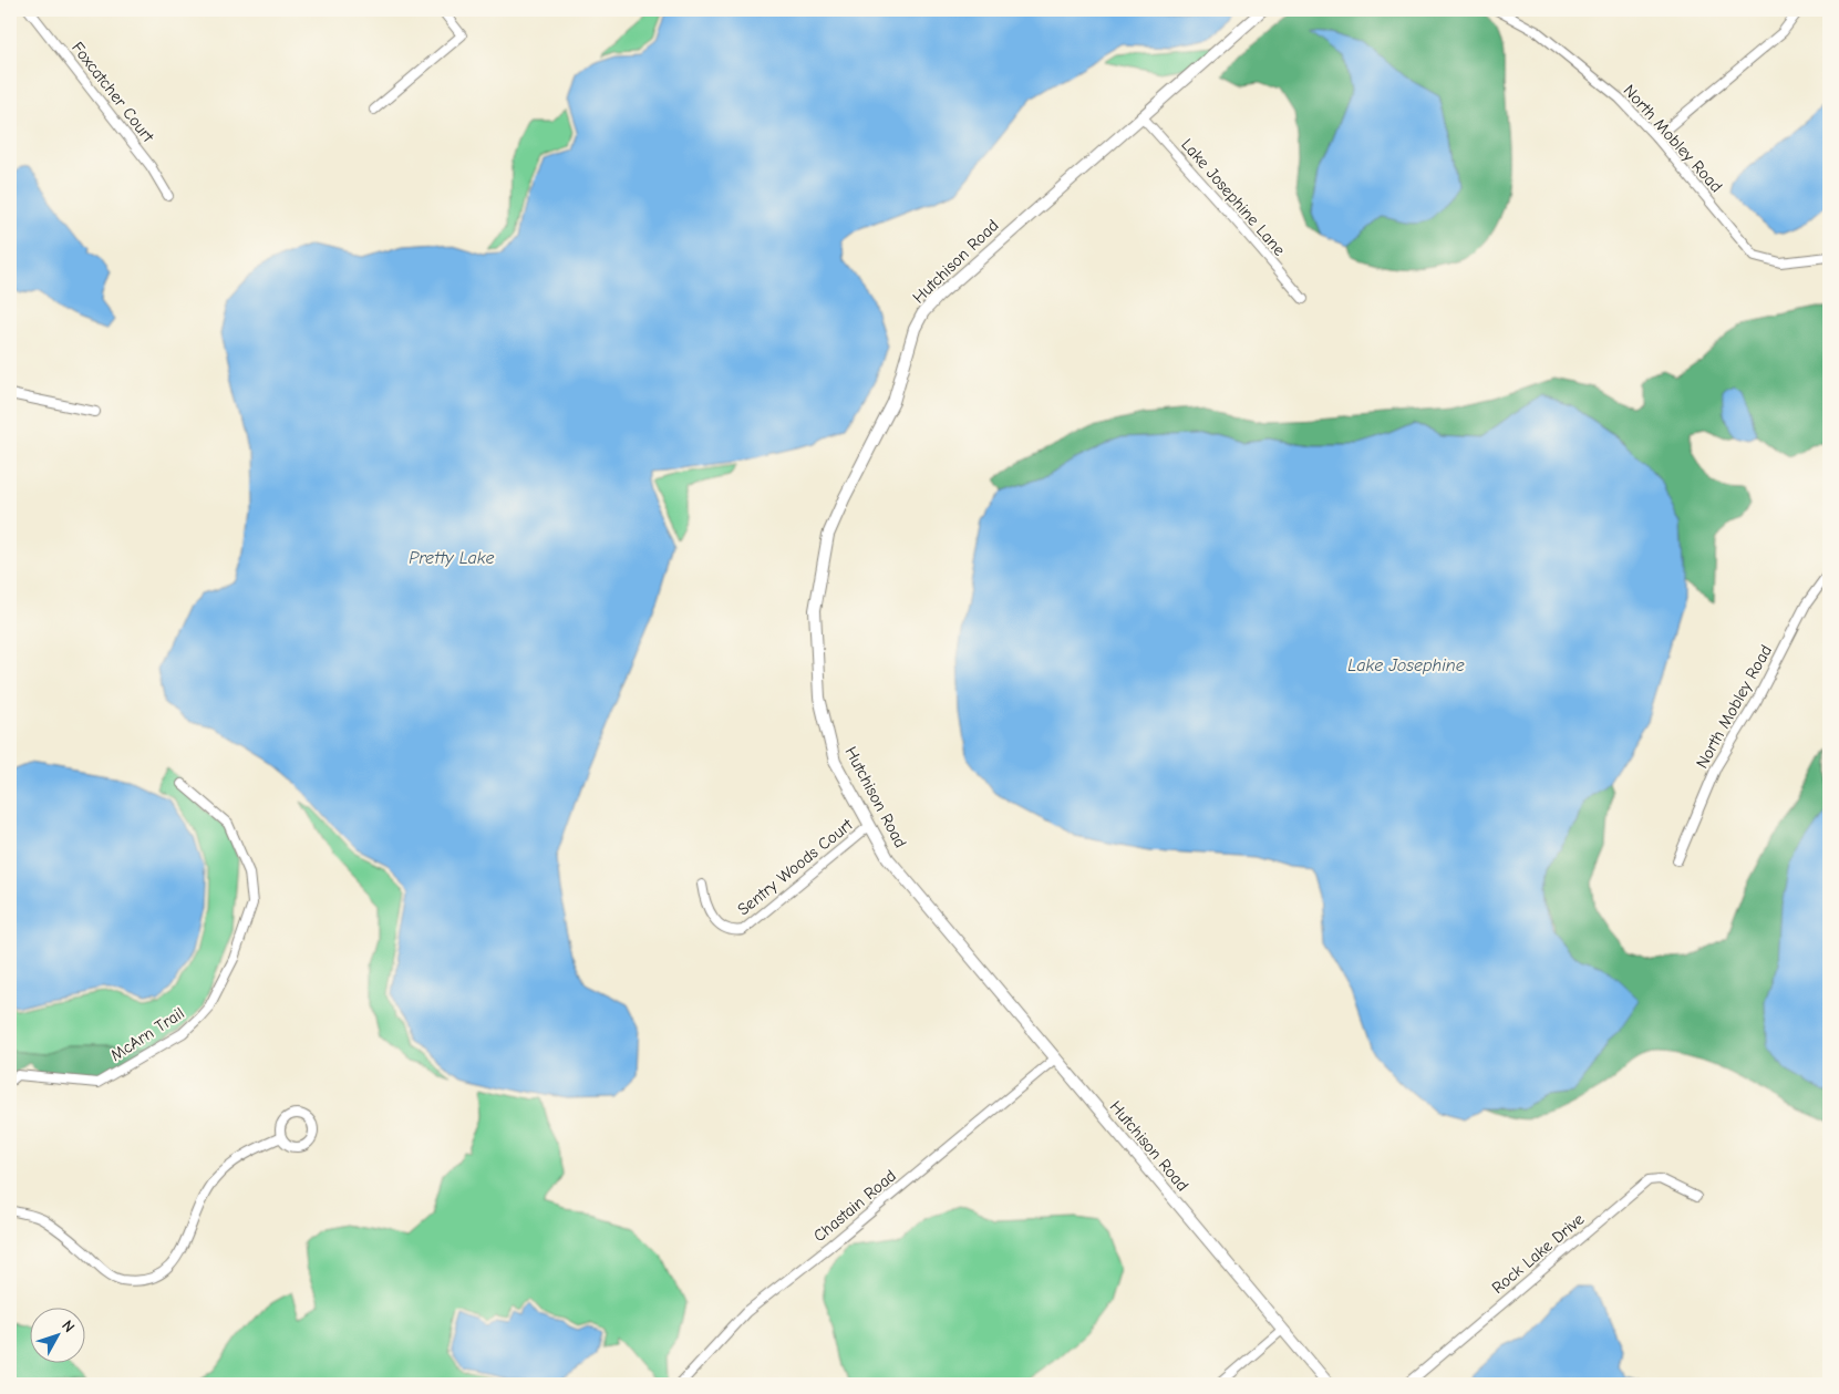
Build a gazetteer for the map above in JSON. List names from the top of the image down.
{
  "streets": {
    "street": [
      "Foxcatcher Court",
      "North Mobley Road",
      "Lake Josephine Lane",
      "Hutchison Road",
      "Sentry Woods Court",
      "McArn Trail",
      "Chastain Road",
      "Rock Lake Drive"
    ]
  },
  "crossings": [
    ["Lake Josephine Lane", "Hutchison Road"],
    ["Hutchison Road", "Sentry Woods Court"],
    ["Hutchison Road", "Chastain Road"]
  ],
  "water": ["Pretty Lake", "Lake Josephine"],
  "north": "top right"
}
